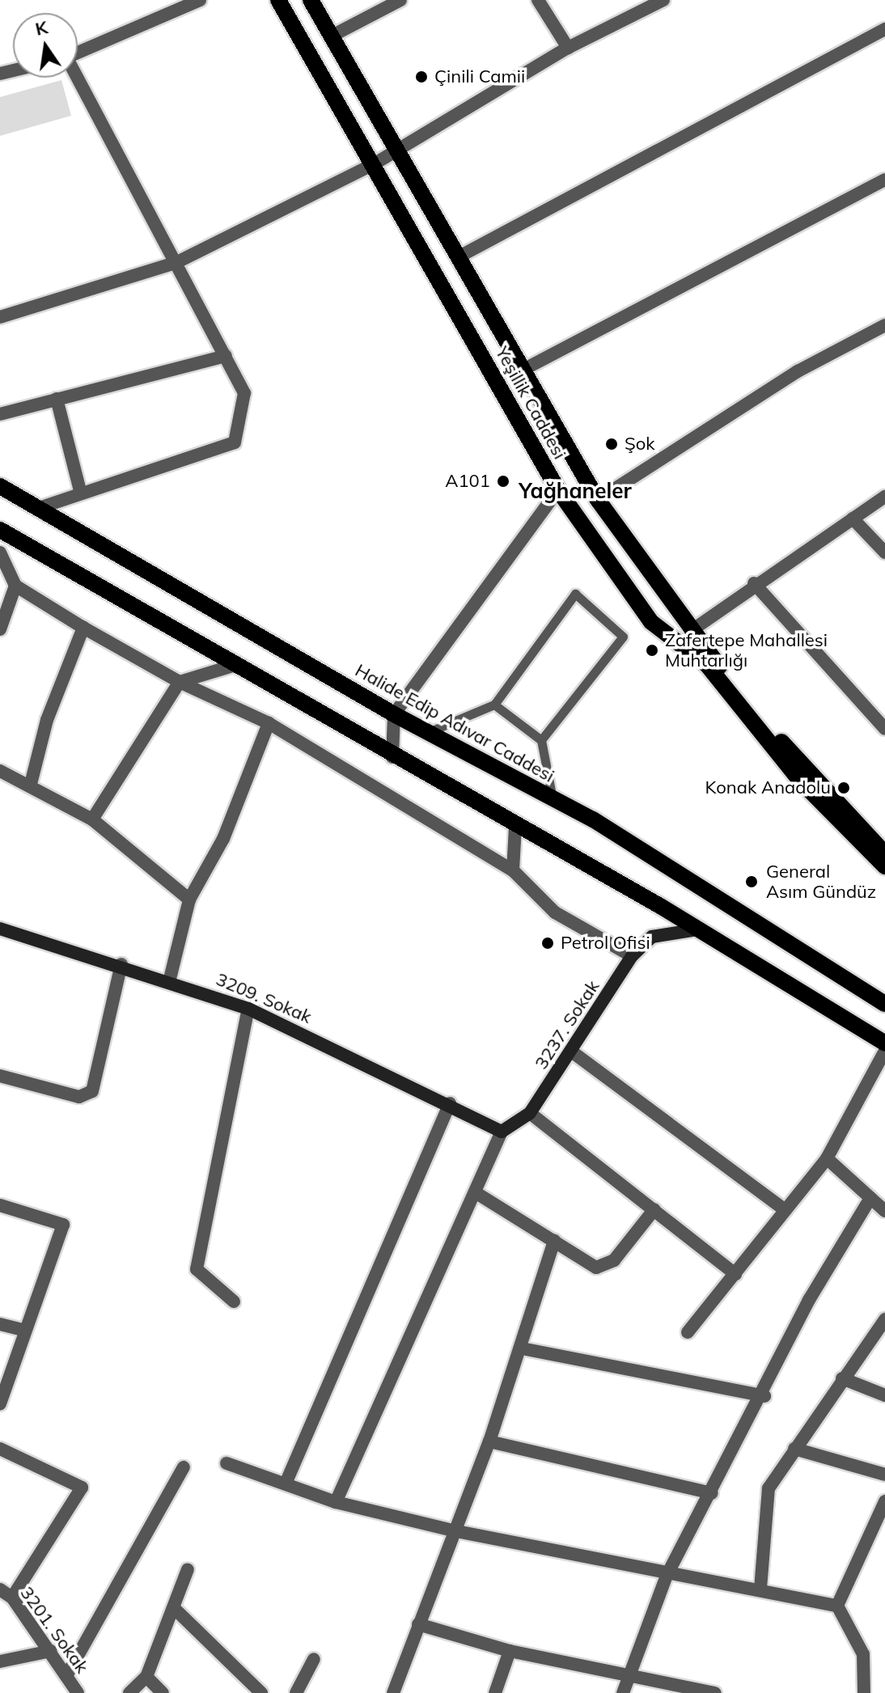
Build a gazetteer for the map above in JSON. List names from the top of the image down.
{
  "streets": {
    "main road": [
      "Yeşillik Caddesi",
      "Halide Edip Adıvar Caddesi",
      "3209. Sokak",
      "3237. Sokak"
    ],
    "street": ["3201. Sokak"]
  },
  "crossings": [
    ["3209. Sokak", "3237. Sokak"]
  ],
  "districts": ["Yağhaneler"],
  "places": [
    "Çinili Camii",
    "Şok",
    "A101",
    "Zafertepe Mahallesi Muhtarlığı",
    "Konak Anadolu",
    "General Asım Gündüz",
    "Petrol Ofisi"
  ],
  "north": "top"
}
